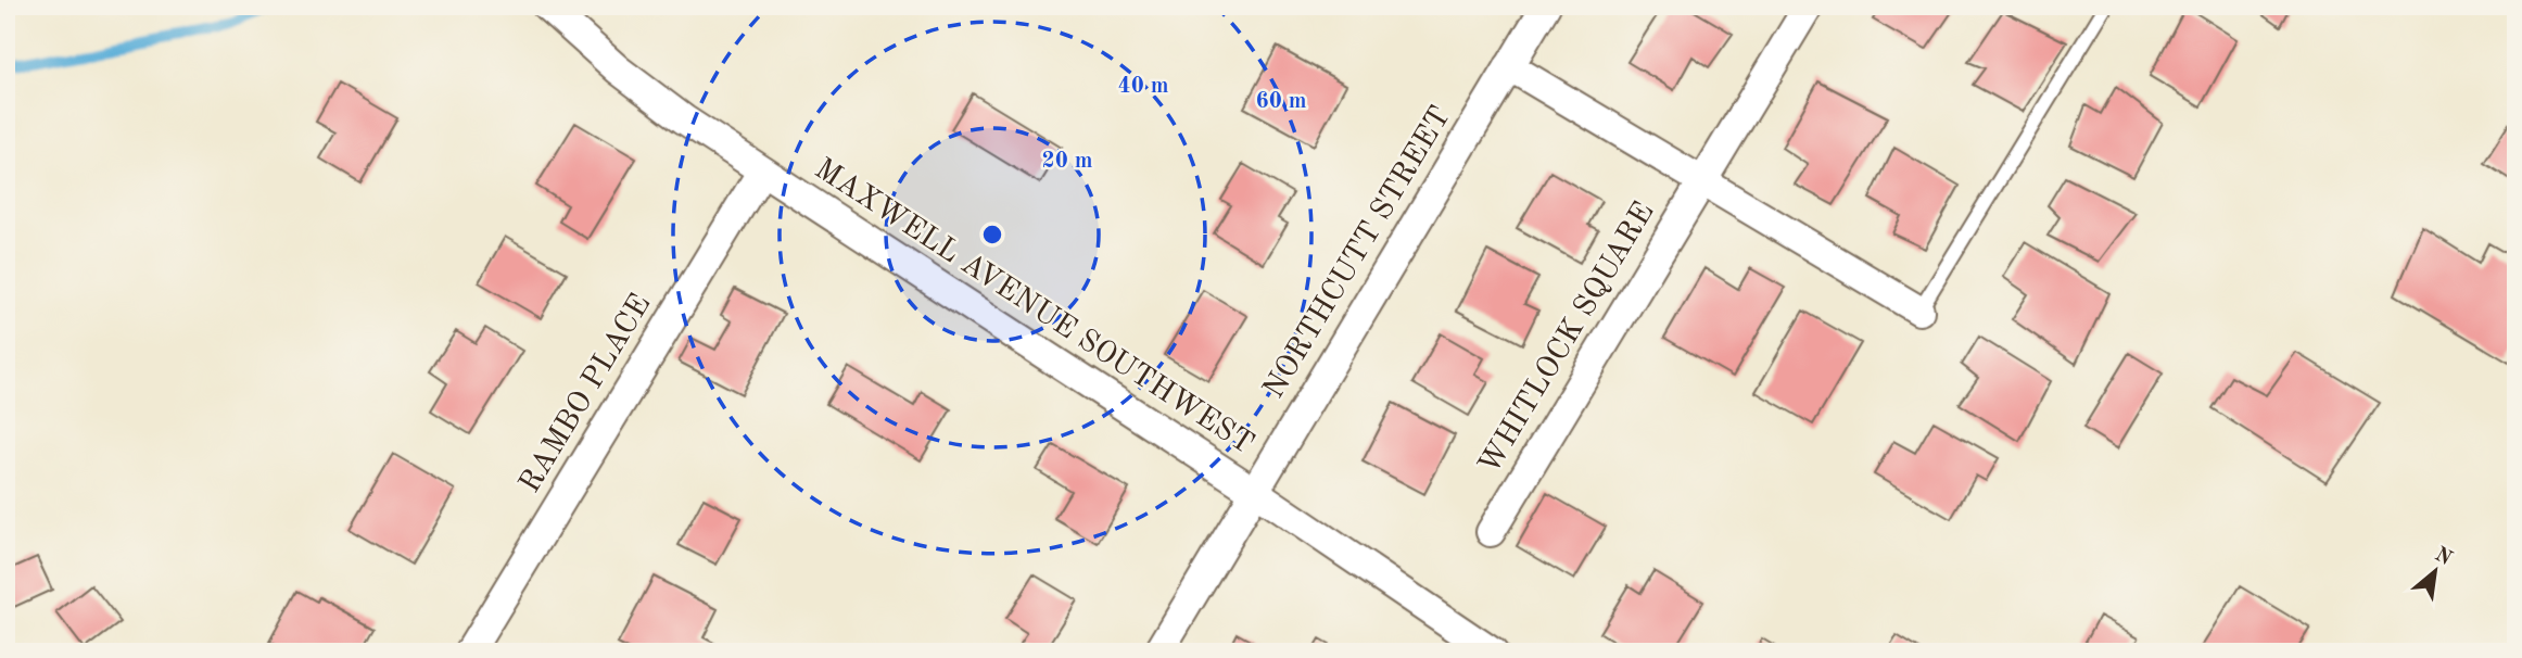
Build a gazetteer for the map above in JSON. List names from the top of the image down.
{
  "streets": {
    "street": [
      "NORTHCUTT STREET",
      "MAXWELL AVENUE SOUTHWEST",
      "WHITLOCK SQUARE",
      "RAMBO PLACE"
    ]
  },
  "crossings": [
    ["NORTHCUTT STREET", "MAXWELL AVENUE SOUTHWEST"],
    ["MAXWELL AVENUE SOUTHWEST", "RAMBO PLACE"]
  ],
  "north": "top right",
  "rings": ["40 m", "60 m", "20 m"]
}
